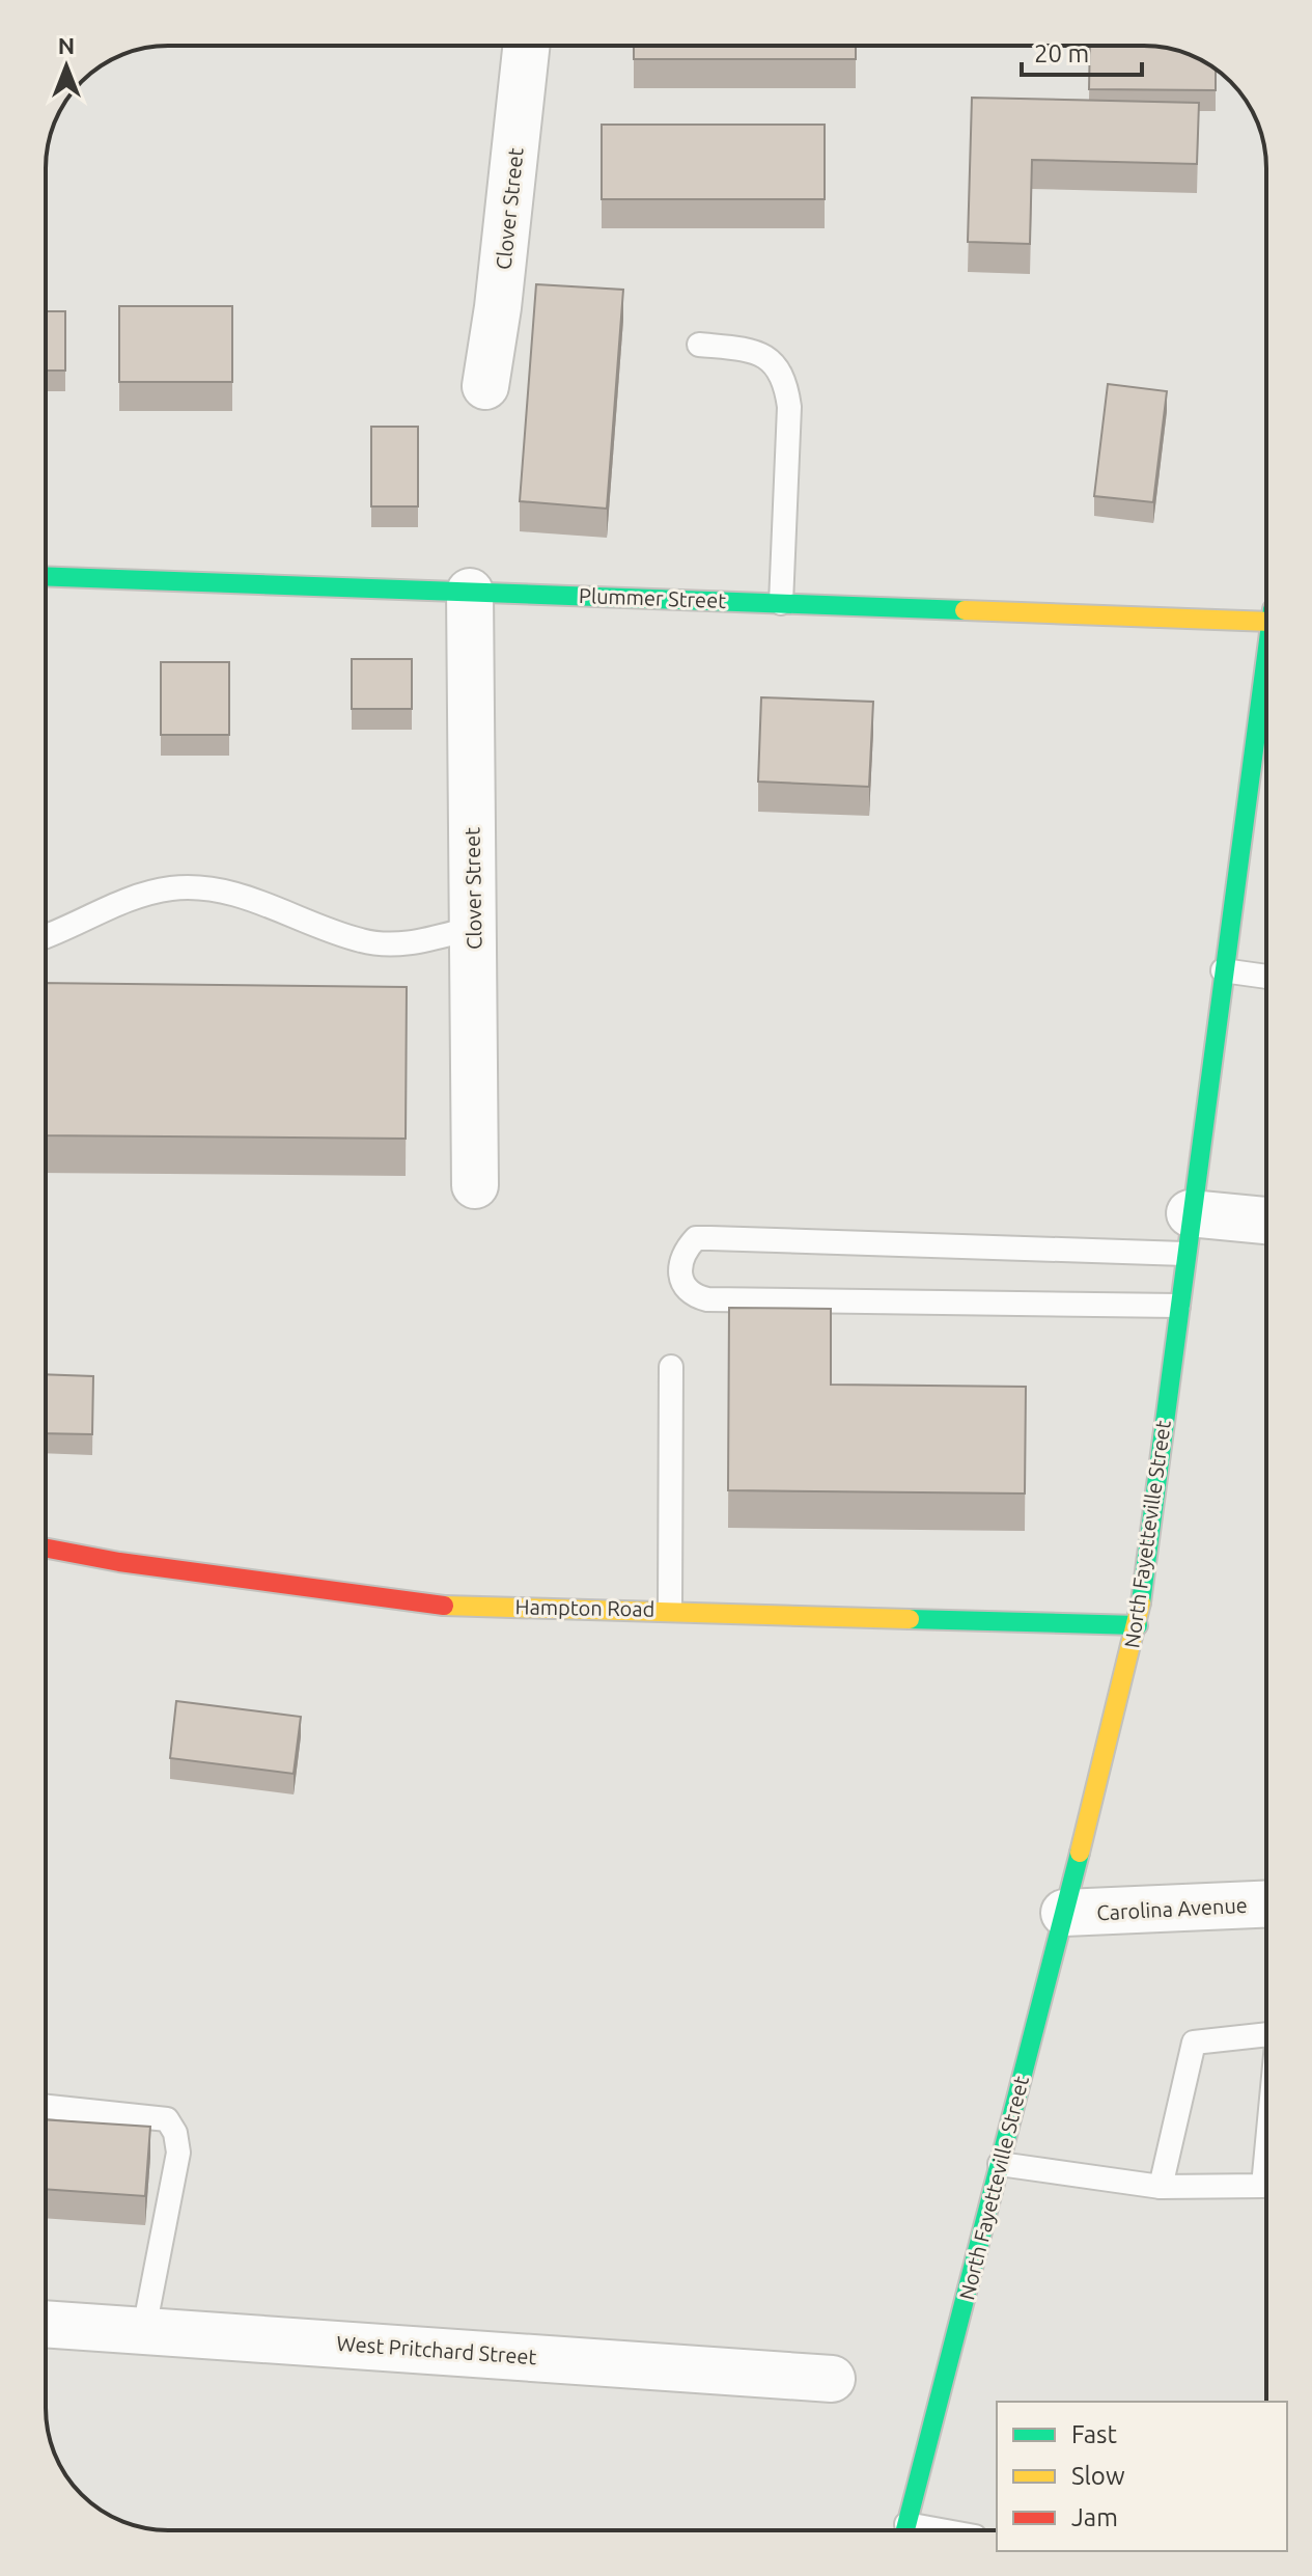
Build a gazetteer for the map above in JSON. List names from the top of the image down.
{
  "streets": {
    "street": [
      "Clover Street",
      "Plummer Street",
      "North Fayetteville Street",
      "Hampton Road",
      "Carolina Avenue",
      "West Pritchard Street"
    ]
  },
  "crossings": [
    ["Clover Street", "Plummer Street"],
    ["North Fayetteville Street", "Hampton Road"],
    ["North Fayetteville Street", "Carolina Avenue"]
  ],
  "legend": ["Fast", "Slow", "Jam"],
  "scale_bar": "20 m",
  "north": "top"
}
